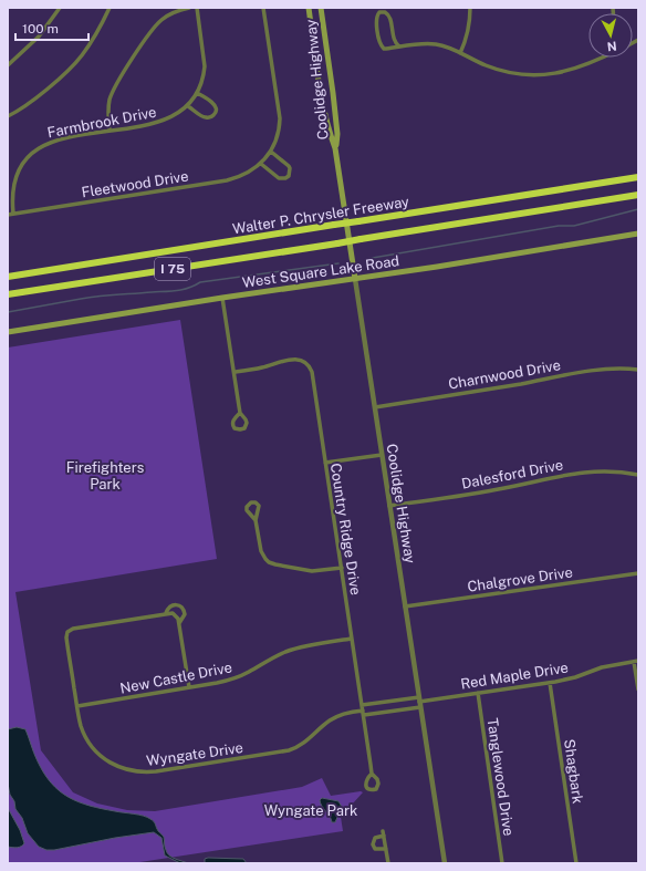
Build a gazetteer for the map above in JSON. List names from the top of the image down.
{
  "streets": {
    "highway": ["Walter P. Chrysler Freeway", "I 75"],
    "main road": ["Coolidge Highway", "West Square Lake Road"],
    "street": [
      "Farmbrook Drive",
      "Fleetwood Drive",
      "Charnwood Drive",
      "Dalesford Drive",
      "Country Ridge Drive",
      "Chalgrove Drive",
      "Red Maple Drive",
      "New Castle Drive",
      "Wyngate Drive",
      "Shagbark",
      "Tanglewood Drive"
    ]
  },
  "crossings": [
    ["Coolidge Highway", "West Square Lake Road"],
    ["Coolidge Highway", "Charnwood Drive"],
    ["Coolidge Highway", "Dalesford Drive"],
    ["Coolidge Highway", "Chalgrove Drive"],
    ["Coolidge Highway", "Red Maple Drive"],
    ["Coolidge Highway", "Wyngate Drive"],
    ["Farmbrook Drive", "Fleetwood Drive"],
    ["Country Ridge Drive", "New Castle Drive"],
    ["Country Ridge Drive", "Wyngate Drive"],
    ["Red Maple Drive", "Wyngate Drive"],
    ["Red Maple Drive", "Shagbark"],
    ["Red Maple Drive", "Tanglewood Drive"],
    ["New Castle Drive", "Wyngate Drive"]
  ],
  "parks": ["Firefighters Park", "Wyngate Park"],
  "scale_bar": "100 m",
  "north": "bottom"
}
